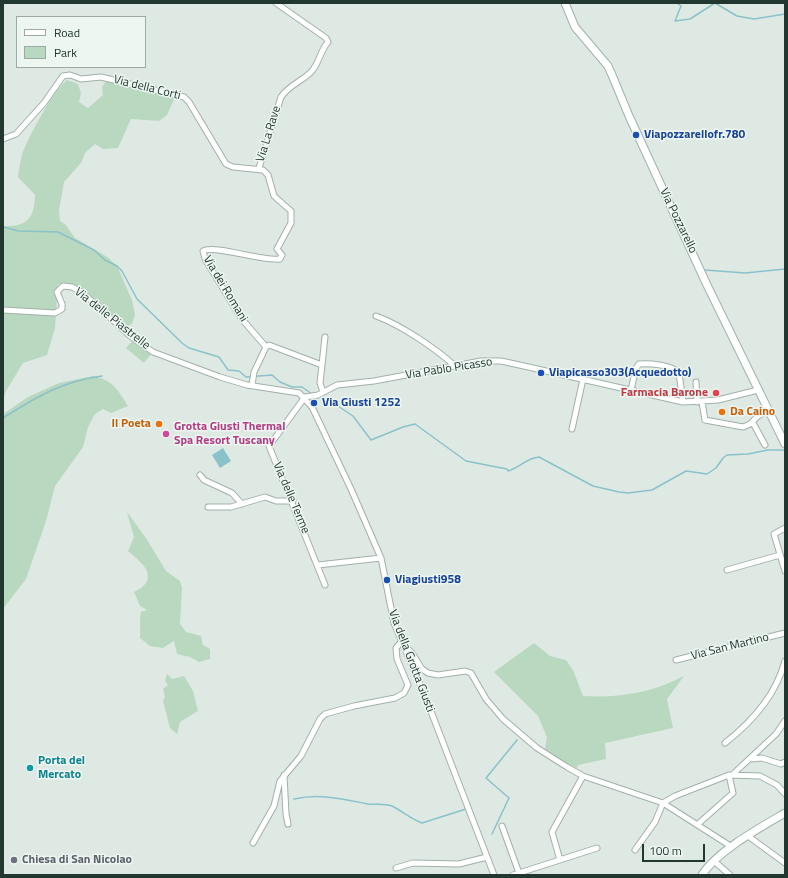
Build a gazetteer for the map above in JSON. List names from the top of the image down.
{
  "streets": {
    "street": [
      "Via della Corti",
      "Via La Rave",
      "Via Pozzarello",
      "Via dei Romani",
      "Via delle Piastrelle",
      "Via Pablo Picasso",
      "Via delle Terme",
      "Via San Martino",
      "Via della Grotta Giusti"
    ]
  },
  "crossings": [
    ["Via della Corti", "Via La Rave"],
    ["Via della Corti", "Via dei Romani"],
    ["Via La Rave", "Via dei Romani"],
    ["Via Pozzarello", "Via Pablo Picasso"],
    ["Via Pablo Picasso", "Via delle Terme"],
    ["Via Pablo Picasso", "Via della Grotta Giusti"],
    ["Via delle Terme", "Via della Grotta Giusti"]
  ],
  "places": [
    "Viapozzarellofr.780",
    "Viapicasso303(Acquedotto)",
    "Farmacia Barone",
    "Via Giusti 1252",
    "Da Caino",
    "Il Poeta",
    "Grotta Giusti Thermal Spa Resort Tuscany",
    "Viagiusti958",
    "Porta del Mercato",
    "Chiesa di San Nicolao"
  ],
  "legend": ["Road", "Park"],
  "scale_bar": "100 m"
}
